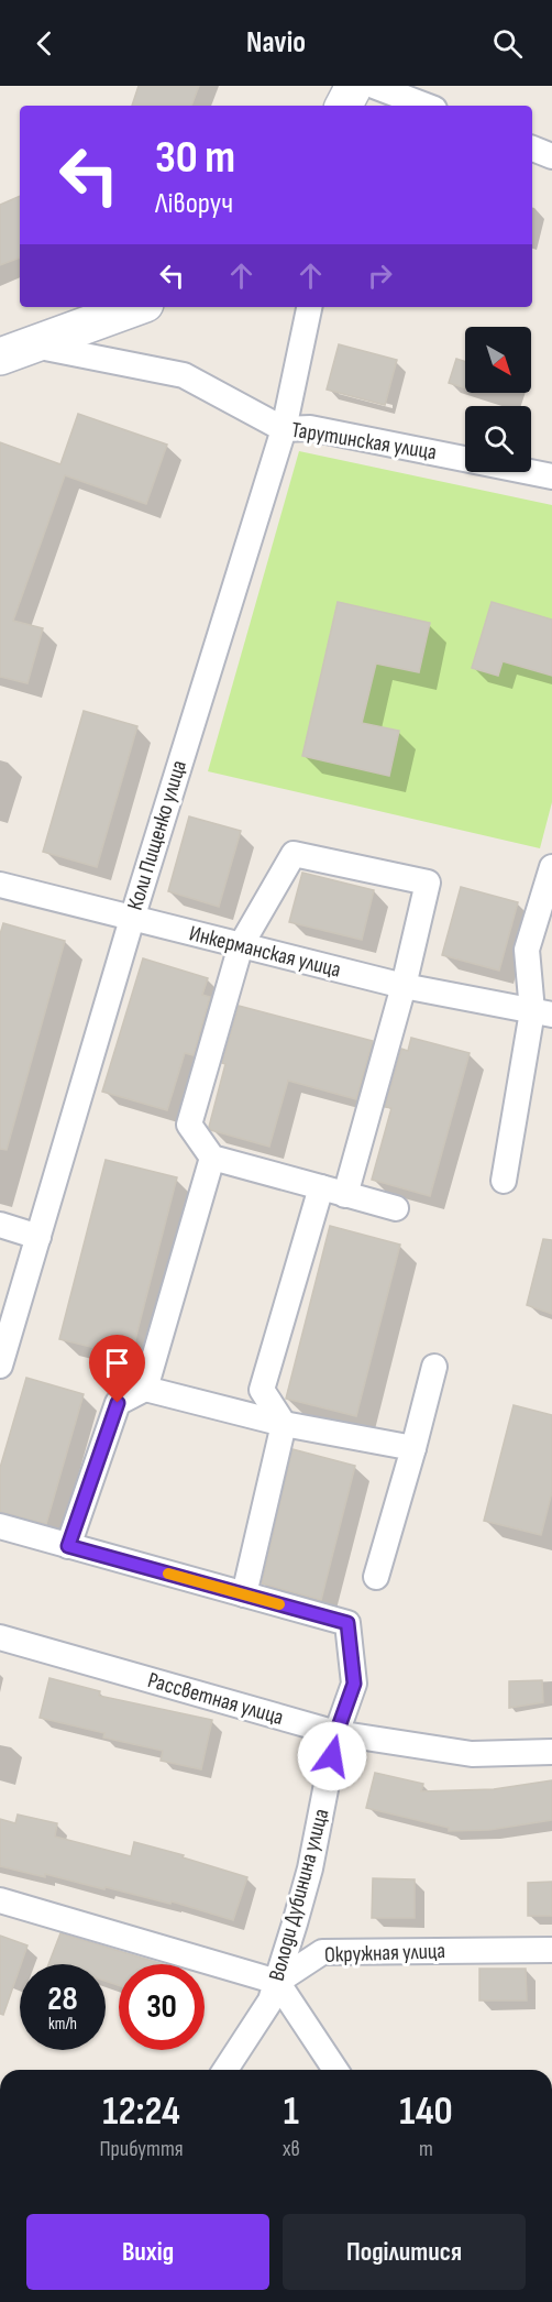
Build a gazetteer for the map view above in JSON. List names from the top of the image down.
{
  "streets": {
    "street": [
      "Тарутинская улица",
      "Коли Пищенко улица",
      "Инкерманская улица",
      "Рассветная улица",
      "Володи Дубинина улица",
      "Окружная улица"
    ]
  },
  "crossings": [
    ["Тарутинская улица", "Коли Пищенко улица"],
    ["Коли Пищенко улица", "Инкерманская улица"],
    ["Рассветная улица", "Володи Дубинина улица"],
    ["Володи Дубинина улица", "Окружная улица"]
  ],
  "north": "bottom right",
  "page": {
    "header": "Navio",
    "turn": ["30 m", "Ліворуч"],
    "speed": "28 km/h",
    "limit": "30",
    "eta": [
      "12:24",
      "Прибуття",
      "1",
      "хв",
      "140",
      "m"
    ],
    "buttons": ["Вихід", "Поділитися"]
  }
}
